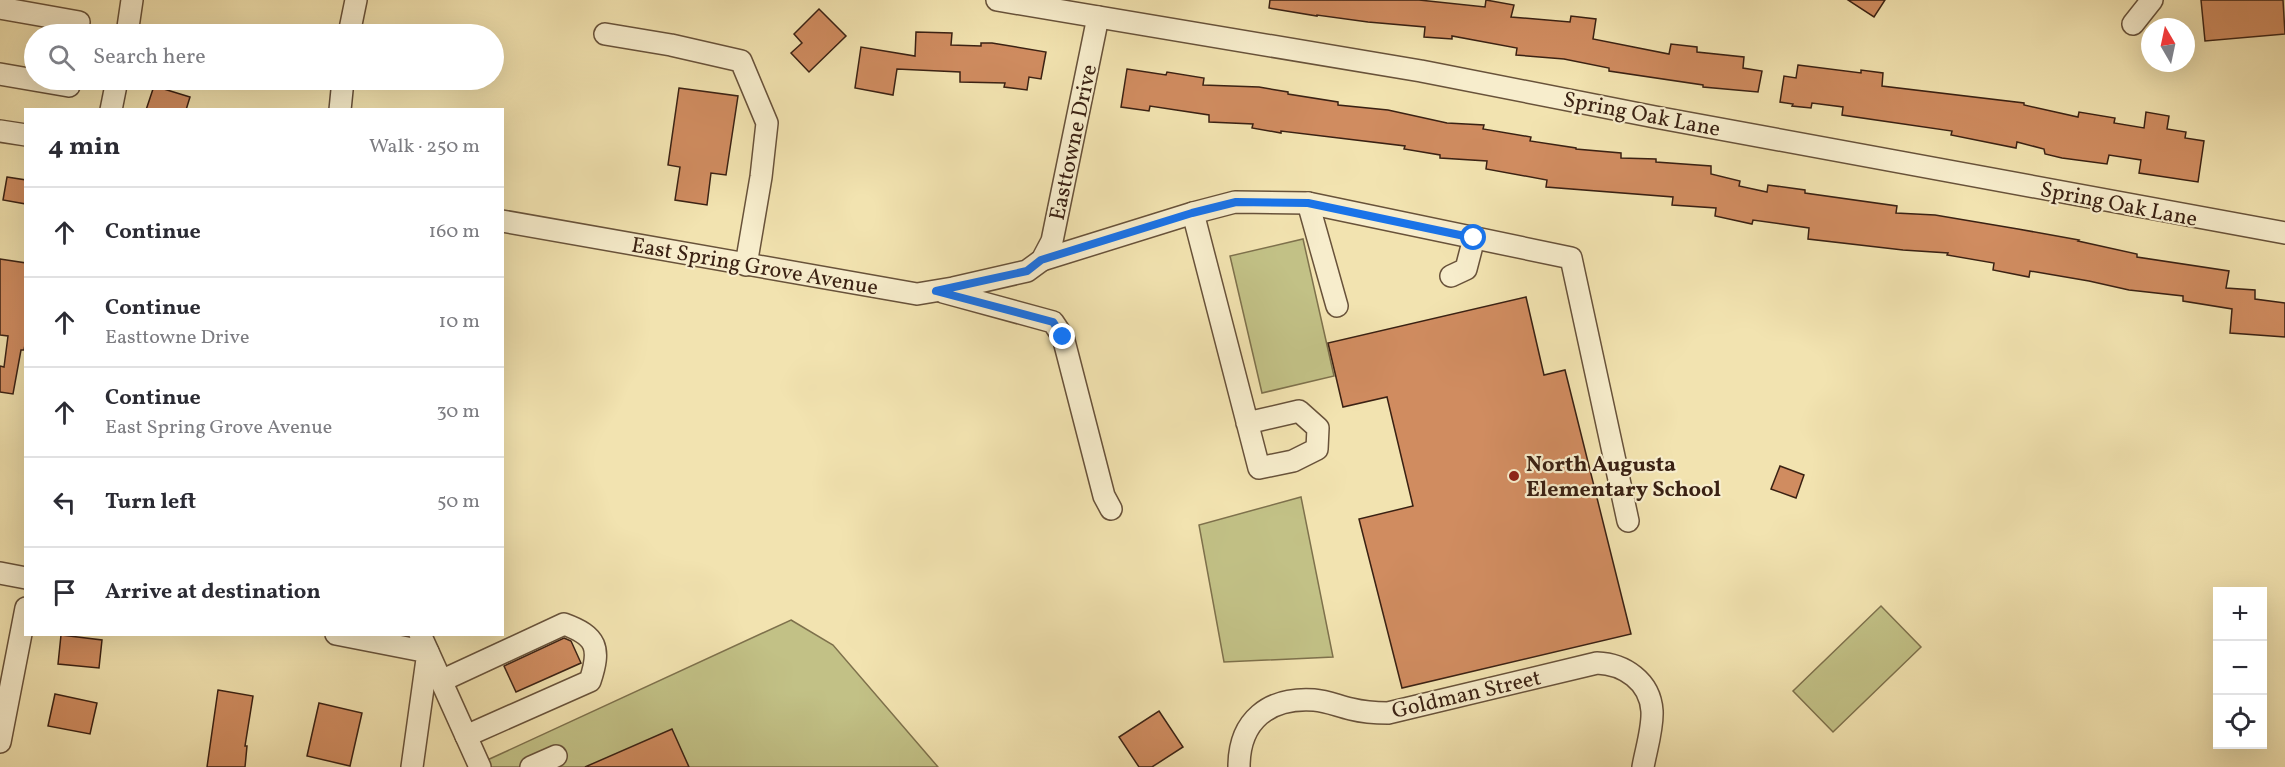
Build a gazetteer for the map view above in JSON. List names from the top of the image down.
{
  "streets": {
    "street": [
      "Spring Oak Lane",
      "Easttowne Drive",
      "East Spring Grove Avenue",
      "Goldman Street"
    ]
  },
  "crossings": [
    ["Spring Oak Lane", "Easttowne Drive"],
    ["Easttowne Drive", "East Spring Grove Avenue"]
  ],
  "places": ["North Augusta Elementary School"],
  "north": "top",
  "page": {
    "search": "Search here",
    "heading": ["4 min", "Walk · 250 m"],
    "list": [
      ["Continue", "160 m"],
      ["Continue", "Easttowne Drive", "10 m"],
      ["Continue", "East Spring Grove Avenue", "30 m"],
      ["Turn left", "50 m"],
      "Arrive at destination"
    ],
    "map_buttons": ["+", "−"]
  }
}
